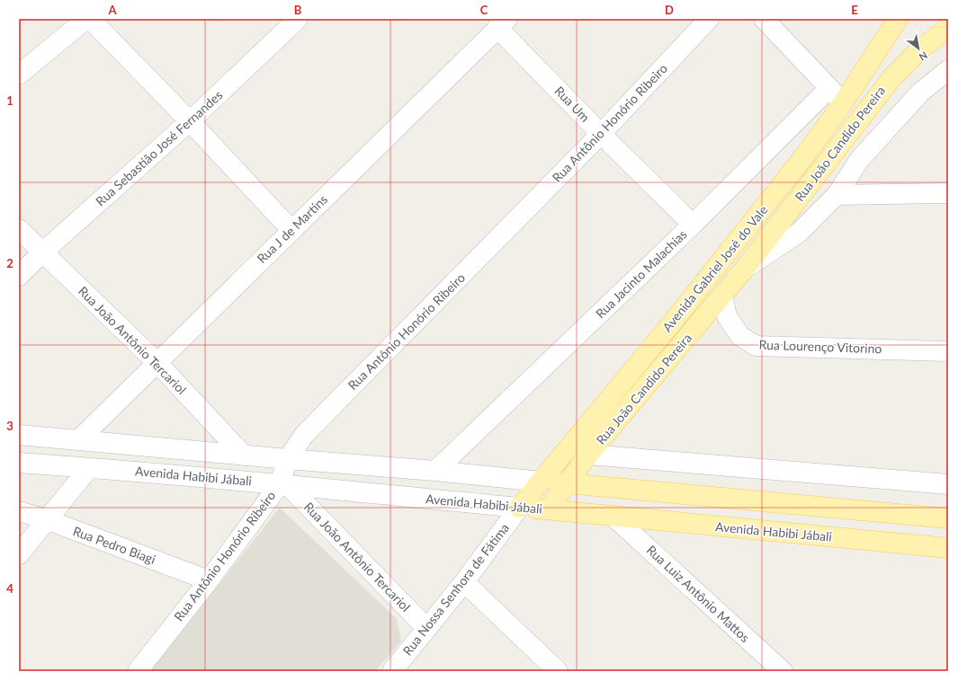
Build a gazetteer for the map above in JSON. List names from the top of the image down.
{
  "streets": {
    "main road": ["Rua João Candido Pereira", "Avenida Gabriel José do Vale", "Avenida Habibi Jábali"],
    "street": [
      "Rua Um",
      "Rua Antônio Honório Ribeiro",
      "Rua Sebastião José Fernandes",
      "Rua J de Martins",
      "Rua Jacinto Malachias",
      "Rua João Antônio Tercariol",
      "Rua Lourenço Vitorino",
      "Rua Pedro Biagi",
      "Rua Nossa Senhora de Fátima",
      "Rua Luiz Antônio Mattos"
    ]
  },
  "crossings": [
    ["Rua Um", "Rua Antônio Honório Ribeiro"],
    ["Rua Um", "Rua J de Martins"],
    ["Rua Um", "Rua Jacinto Malachias"],
    ["Rua Antônio Honório Ribeiro", "Rua João Antônio Tercariol"],
    ["Rua Antônio Honório Ribeiro", "Avenida Habibi Jábali"],
    ["Rua Antônio Honório Ribeiro", "Rua Pedro Biagi"],
    ["Rua João Candido Pereira", "Rua Lourenço Vitorino"],
    ["Rua João Candido Pereira", "Avenida Habibi Jábali"],
    ["Rua Sebastião José Fernandes", "Rua João Antônio Tercariol"],
    ["Rua J de Martins", "Rua João Antônio Tercariol"],
    ["Rua J de Martins", "Avenida Habibi Jábali"],
    ["Avenida Gabriel José do Vale", "Avenida Habibi Jábali"],
    ["Avenida Gabriel José do Vale", "Rua Nossa Senhora de Fátima"],
    ["Rua Jacinto Malachias", "Avenida Habibi Jábali"],
    ["Rua João Antônio Tercariol", "Avenida Habibi Jábali"],
    ["Rua João Antônio Tercariol", "Rua Nossa Senhora de Fátima"],
    ["Avenida Habibi Jábali", "Rua Nossa Senhora de Fátima"],
    ["Avenida Habibi Jábali", "Rua Luiz Antônio Mattos"]
  ],
  "north": "bottom right",
  "grid": {
    "columns": [
      "A",
      "B",
      "C",
      "D",
      "E"
    ],
    "rows": [
      "1",
      "2",
      "3",
      "4"
    ]
  }
}
